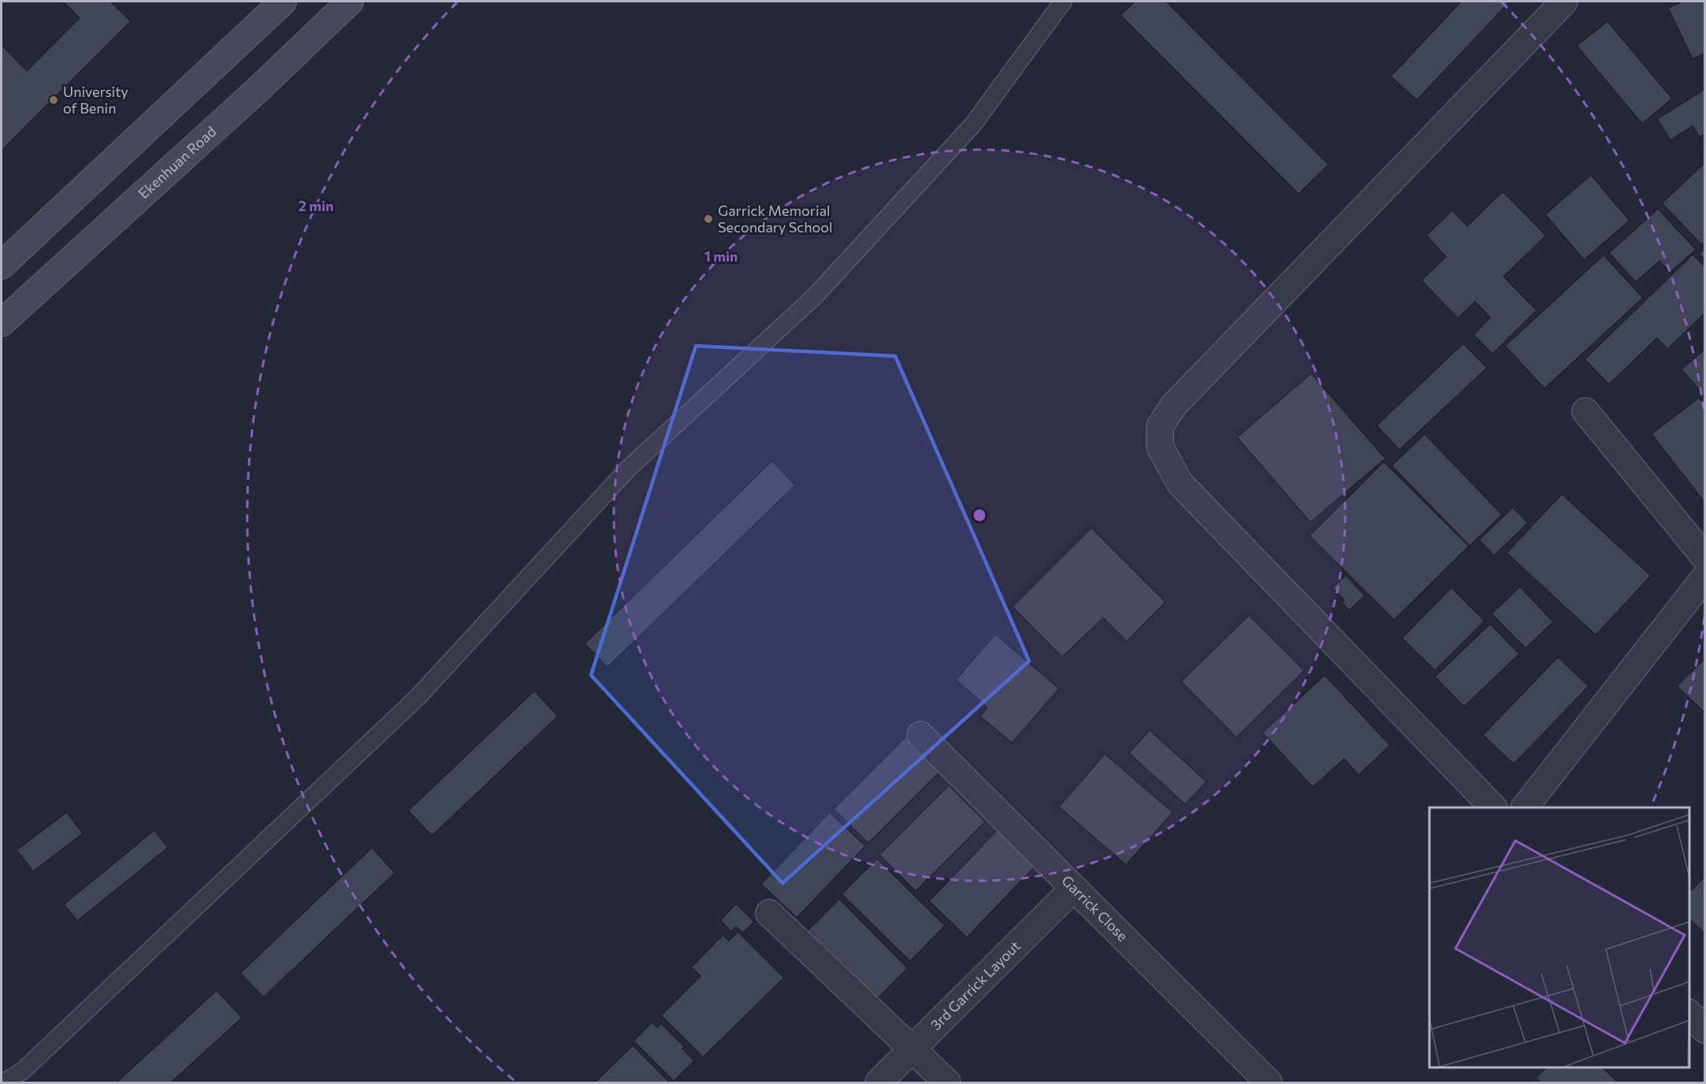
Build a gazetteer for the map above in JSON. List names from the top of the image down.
{
  "streets": {
    "main road": ["Ekenhuan Road"],
    "street": ["Garrick Close", "3rd Garrick Layout"]
  },
  "crossings": [
    ["Garrick Close", "3rd Garrick Layout"]
  ],
  "places": ["University of Benin", "Garrick Memorial Secondary School"],
  "rings": ["2 min", "1 min"]
}
